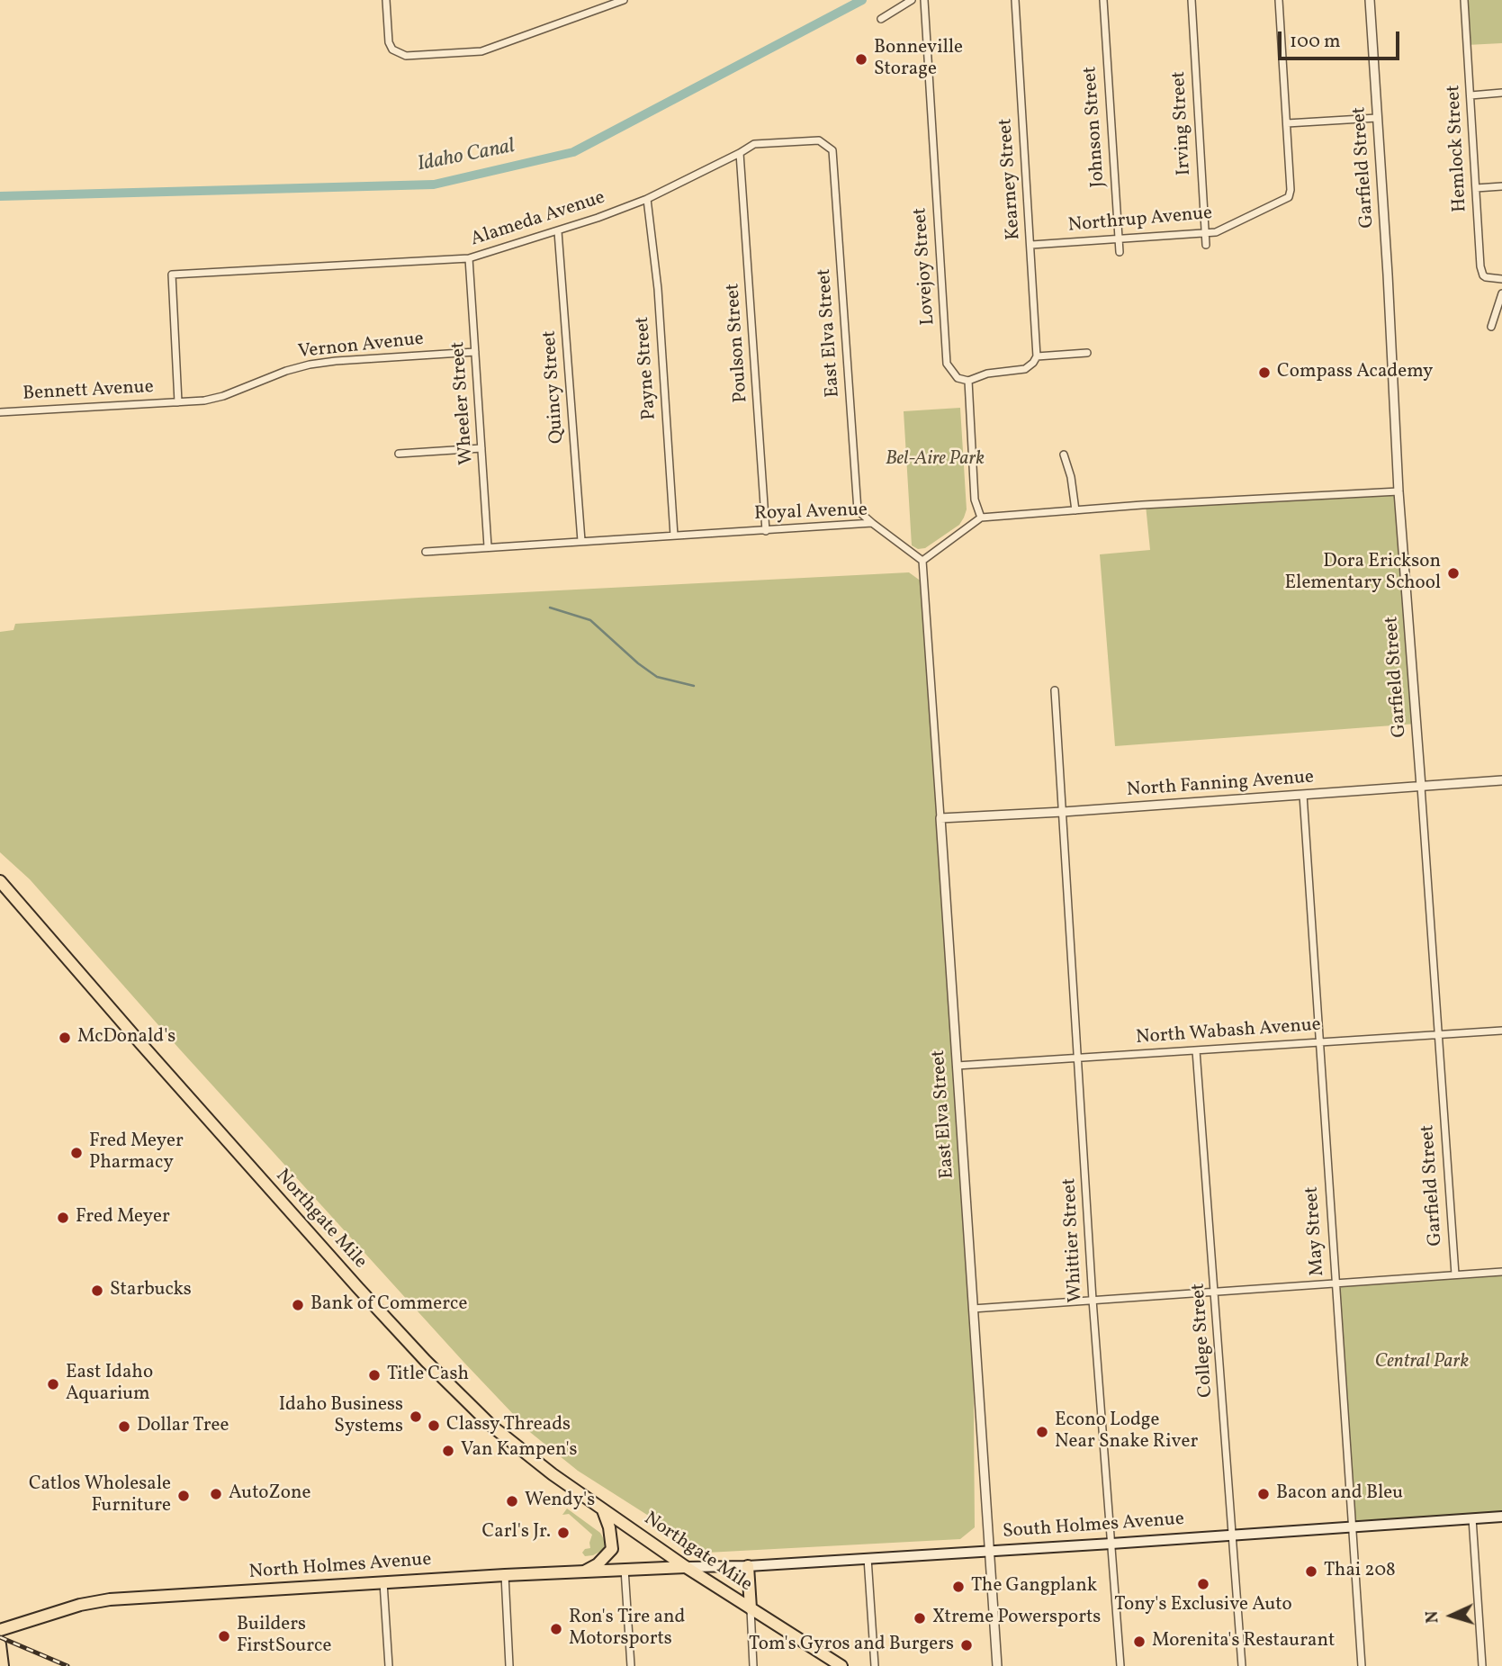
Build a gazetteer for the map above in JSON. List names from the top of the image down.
{
  "streets": {
    "main road": ["Northgate Mile", "South Holmes Avenue", "North Holmes Avenue"],
    "street": [
      "Irving Street",
      "Johnson Street",
      "Hemlock Street",
      "Garfield Street",
      "Kearney Street",
      "Alameda Avenue",
      "Northrup Avenue",
      "Lovejoy Street",
      "East Elva Street",
      "Poulson Street",
      "Vernon Avenue",
      "Payne Street",
      "Quincy Street",
      "Bennett Avenue",
      "Wheeler Street",
      "Royal Avenue",
      "North Fanning Avenue",
      "North Wabash Avenue",
      "May Street",
      "Whittier Street",
      "College Street"
    ]
  },
  "crossings": [
    ["Irving Street", "Northrup Avenue"],
    ["Johnson Street", "Northrup Avenue"],
    ["Garfield Street", "North Fanning Avenue"],
    ["Garfield Street", "North Wabash Avenue"],
    ["Kearney Street", "Northrup Avenue"],
    ["Alameda Avenue", "East Elva Street"],
    ["Alameda Avenue", "Poulson Street"],
    ["Alameda Avenue", "Vernon Avenue"],
    ["Alameda Avenue", "Payne Street"],
    ["Alameda Avenue", "Quincy Street"],
    ["Alameda Avenue", "Bennett Avenue"],
    ["Alameda Avenue", "Wheeler Street"],
    ["East Elva Street", "Royal Avenue"],
    ["East Elva Street", "North Fanning Avenue"],
    ["East Elva Street", "North Wabash Avenue"],
    ["East Elva Street", "South Holmes Avenue"],
    ["Poulson Street", "Royal Avenue"],
    ["Vernon Avenue", "Bennett Avenue"],
    ["Vernon Avenue", "Wheeler Street"],
    ["Payne Street", "Royal Avenue"],
    ["Quincy Street", "Royal Avenue"],
    ["Wheeler Street", "Royal Avenue"],
    ["North Fanning Avenue", "May Street"],
    ["North Fanning Avenue", "Whittier Street"],
    ["North Wabash Avenue", "May Street"],
    ["North Wabash Avenue", "Whittier Street"],
    ["North Wabash Avenue", "College Street"],
    ["Northgate Mile", "South Holmes Avenue"],
    ["Northgate Mile", "North Holmes Avenue"],
    ["May Street", "South Holmes Avenue"],
    ["Whittier Street", "South Holmes Avenue"],
    ["College Street", "South Holmes Avenue"],
    ["South Holmes Avenue", "North Holmes Avenue"]
  ],
  "water": ["Idaho Canal"],
  "parks": ["Bel-Aire Park", "Central Park"],
  "places": [
    "Bonneville Storage",
    "Compass Academy",
    "Dora Erickson Elementary School",
    "McDonald's",
    "Fred Meyer Pharmacy",
    "Fred Meyer",
    "Starbucks",
    "Bank of Commerce",
    "Title Cash",
    "East Idaho Aquarium",
    "Idaho Business Systems",
    "Classy Threads",
    "Dollar Tree",
    "Econo Lodge Near Snake River",
    "Van Kampen's",
    "AutoZone",
    "Bacon and Bleu",
    "Catlos Wholesale Furniture",
    "Wendy's",
    "Carl's Jr.",
    "Thai 208",
    "Tony's Exclusive Auto",
    "The Gangplank",
    "Xtreme Powersports",
    "Ron's Tire and Motorsports",
    "Builders FirstSource",
    "Morenita's Restaurant",
    "Tom's Gyros and Burgers"
  ],
  "scale_bar": "100 m",
  "north": "left"
}
